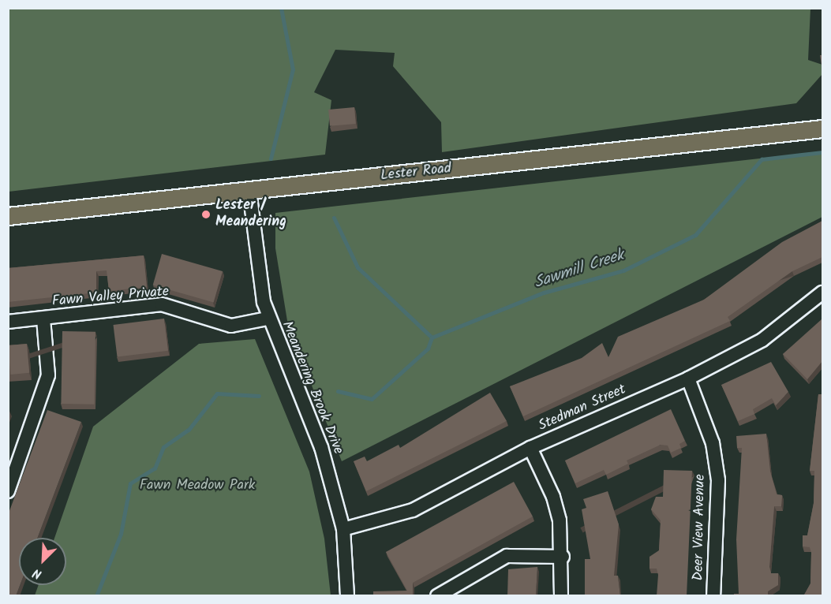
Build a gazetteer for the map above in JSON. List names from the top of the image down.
{
  "streets": {
    "main road": ["Lester Road"],
    "street": [
      "Fawn Valley Private",
      "Meandering Brook Drive",
      "Stedman Street",
      "Deer View Avenue"
    ]
  },
  "crossings": [
    ["Lester Road", "Meandering Brook Drive"],
    ["Fawn Valley Private", "Meandering Brook Drive"],
    ["Meandering Brook Drive", "Stedman Street"],
    ["Stedman Street", "Deer View Avenue"]
  ],
  "water": ["Sawmill Creek"],
  "parks": ["Fawn Meadow Park"],
  "places": ["Lester / Meandering"],
  "north": "bottom left"
}
